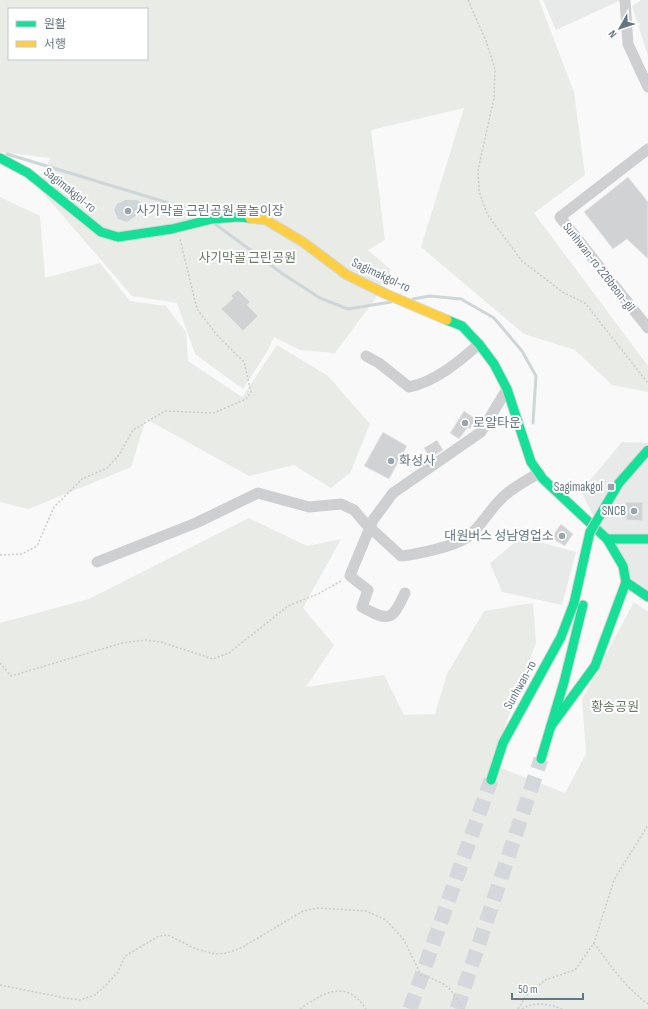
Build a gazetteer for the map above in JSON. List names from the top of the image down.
{
  "streets": {
    "street": ["Sagimakgol-ro", "Sunhwan-ro 226beon-gil", "Sunhwan-ro"]
  },
  "parks": ["사기막골 근린공원", "황송공원"],
  "places": {
    "other": [
      "사기막골 근린공원 물놀이장",
      "로얄타운",
      "화성사",
      "SNCB",
      "대원버스 성남영업소"
    ],
    "transit": ["Sagimakgol"]
  },
  "legend": ["원활", "서행"],
  "scale_bar": "50 m",
  "north": "bottom left"
}
